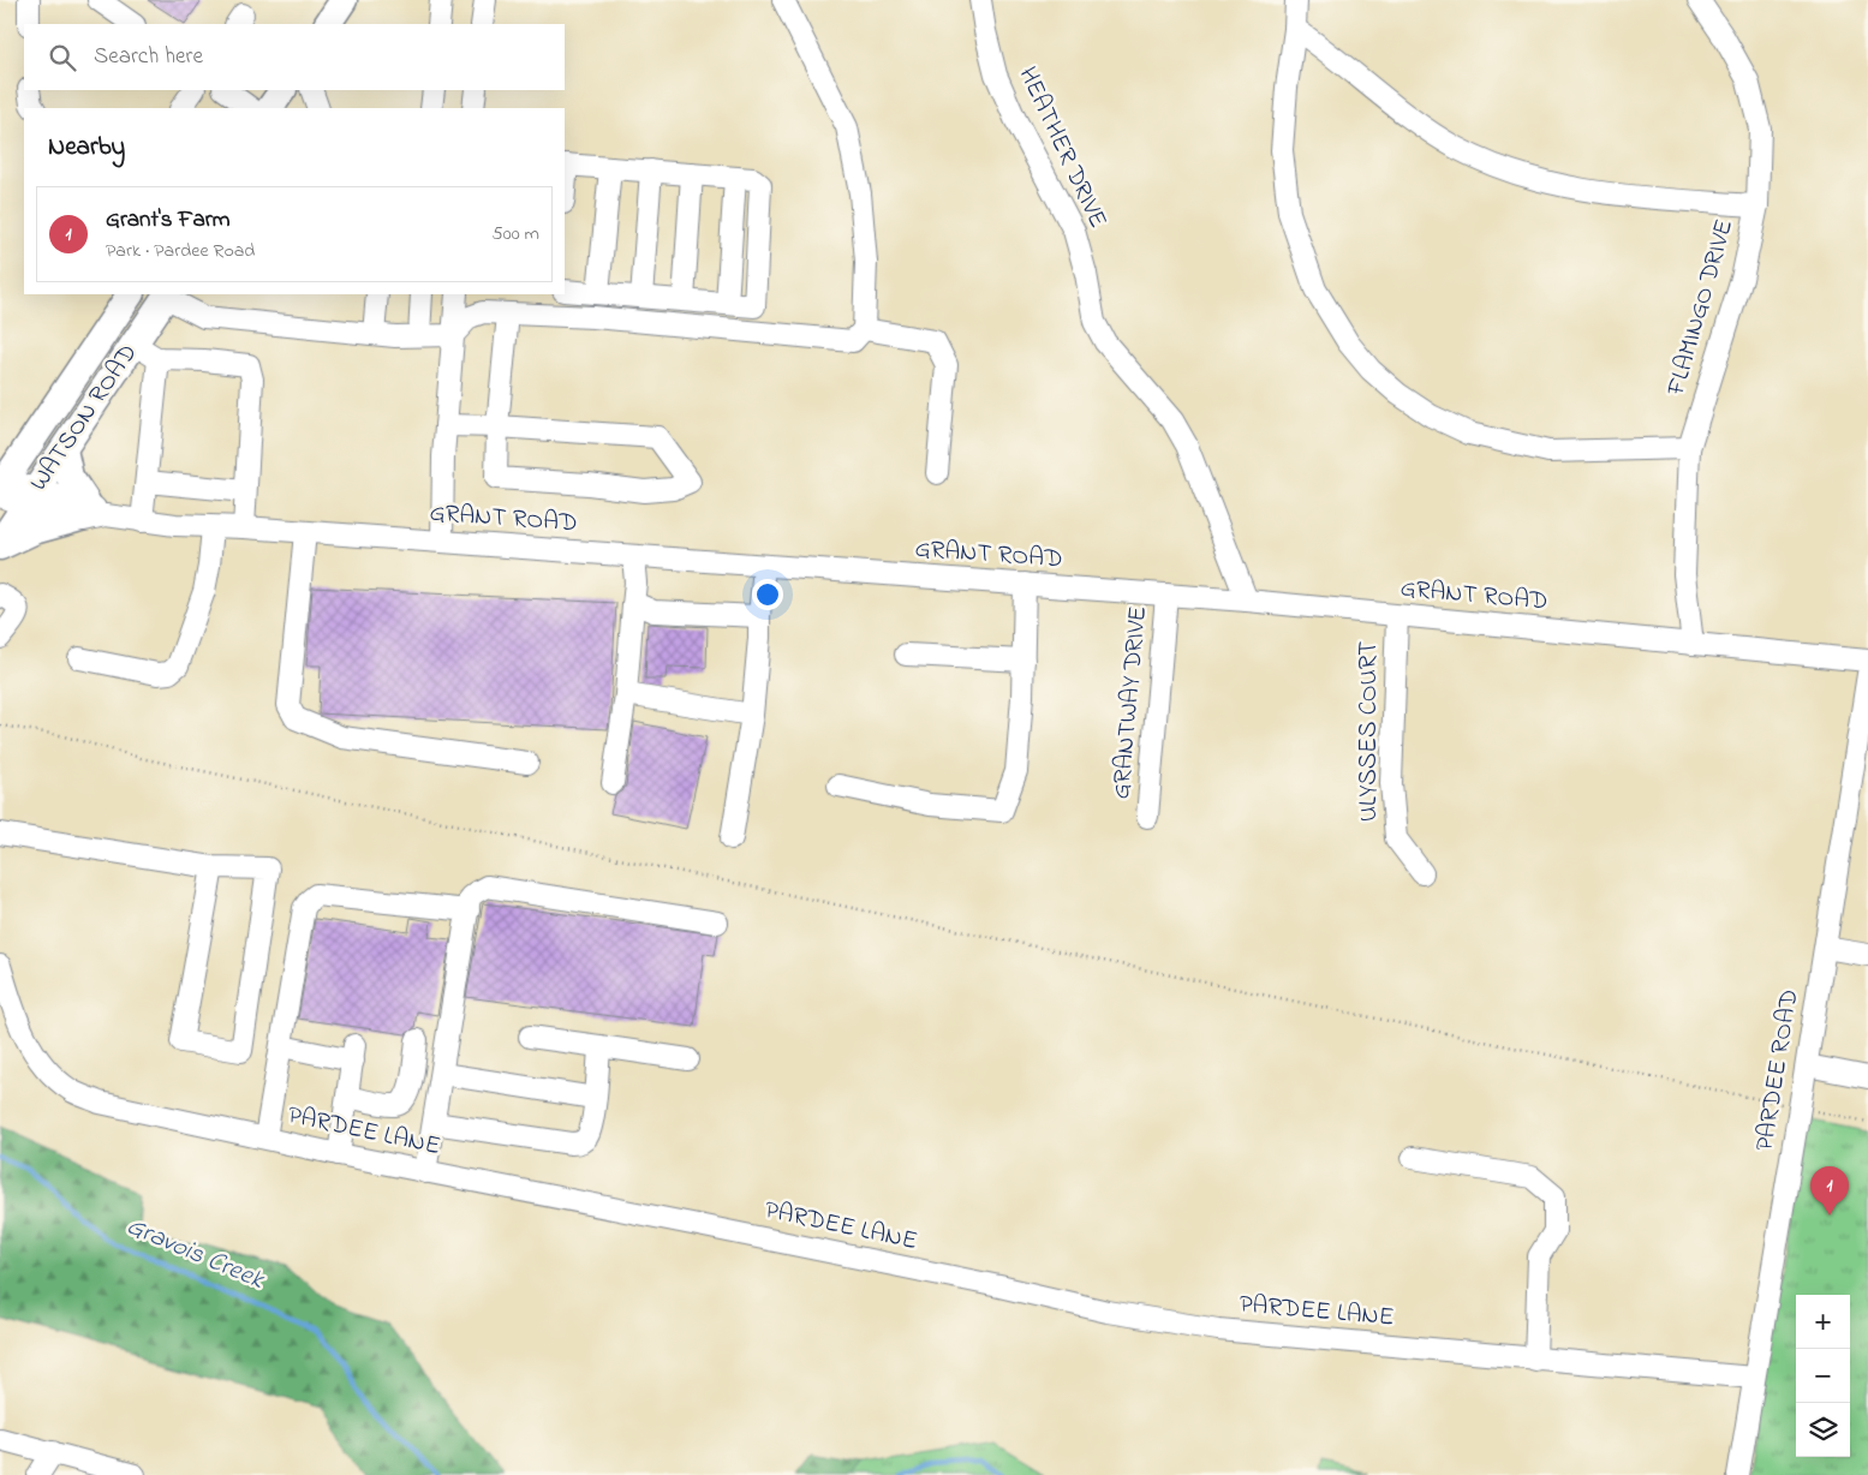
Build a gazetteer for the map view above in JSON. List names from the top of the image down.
{
  "streets": {
    "main road": ["WATSON ROAD"],
    "street": [
      "HEATHER DRIVE",
      "FLAMINGO DRIVE",
      "GRANT ROAD",
      "GRANTWAY DRIVE",
      "ULYSSES COURT",
      "PARDEE ROAD",
      "PARDEE LANE"
    ]
  },
  "crossings": [
    ["HEATHER DRIVE", "GRANT ROAD"],
    ["FLAMINGO DRIVE", "GRANT ROAD"],
    ["WATSON ROAD", "GRANT ROAD"],
    ["GRANT ROAD", "GRANTWAY DRIVE"],
    ["GRANT ROAD", "ULYSSES COURT"],
    ["PARDEE ROAD", "PARDEE LANE"]
  ],
  "water": ["Gravois Creek"],
  "page": {
    "search": "Search here",
    "heading": "Nearby",
    "list": [
      {
        "mark": "1",
        "name": "Grant's Farm",
        "note": "Park · Pardee Road",
        "value": "500 m"
      }
    ],
    "pins": "1",
    "map_buttons": ["+", "−"]
  }
}
